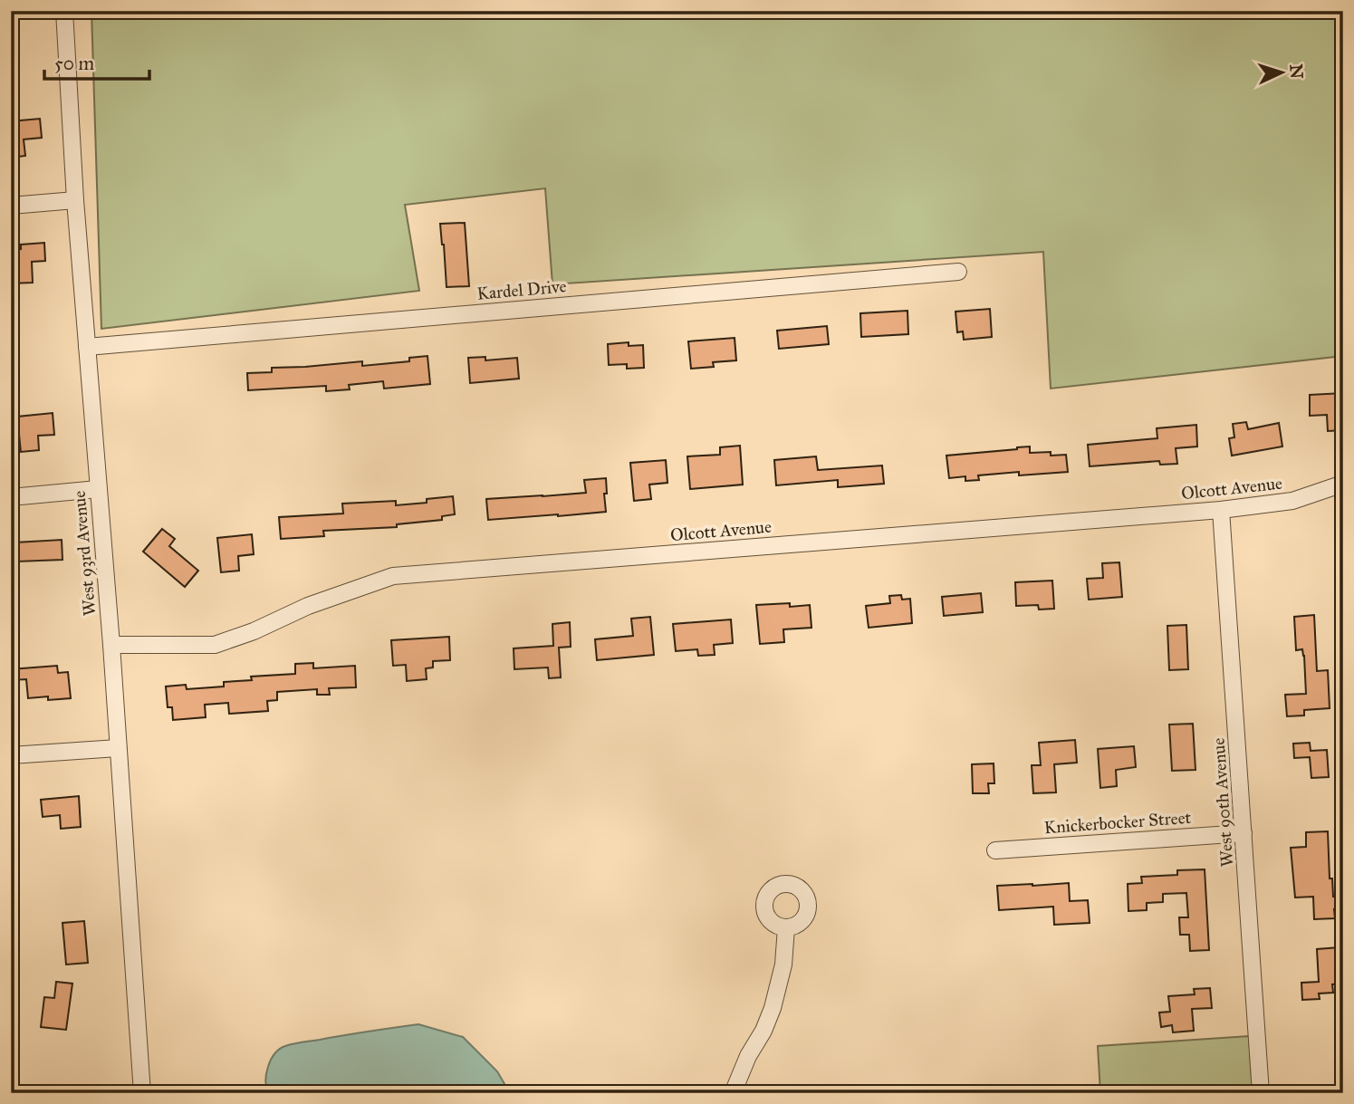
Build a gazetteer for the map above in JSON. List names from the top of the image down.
{
  "streets": {
    "street": [
      "Kardel Drive",
      "Olcott Avenue",
      "West 93rd Avenue",
      "West 90th Avenue",
      "Knickerbocker Street"
    ]
  },
  "crossings": [
    ["Kardel Drive", "West 93rd Avenue"],
    ["Olcott Avenue", "West 93rd Avenue"],
    ["Olcott Avenue", "West 90th Avenue"],
    ["West 90th Avenue", "Knickerbocker Street"]
  ],
  "scale_bar": "50 m",
  "north": "right"
}
